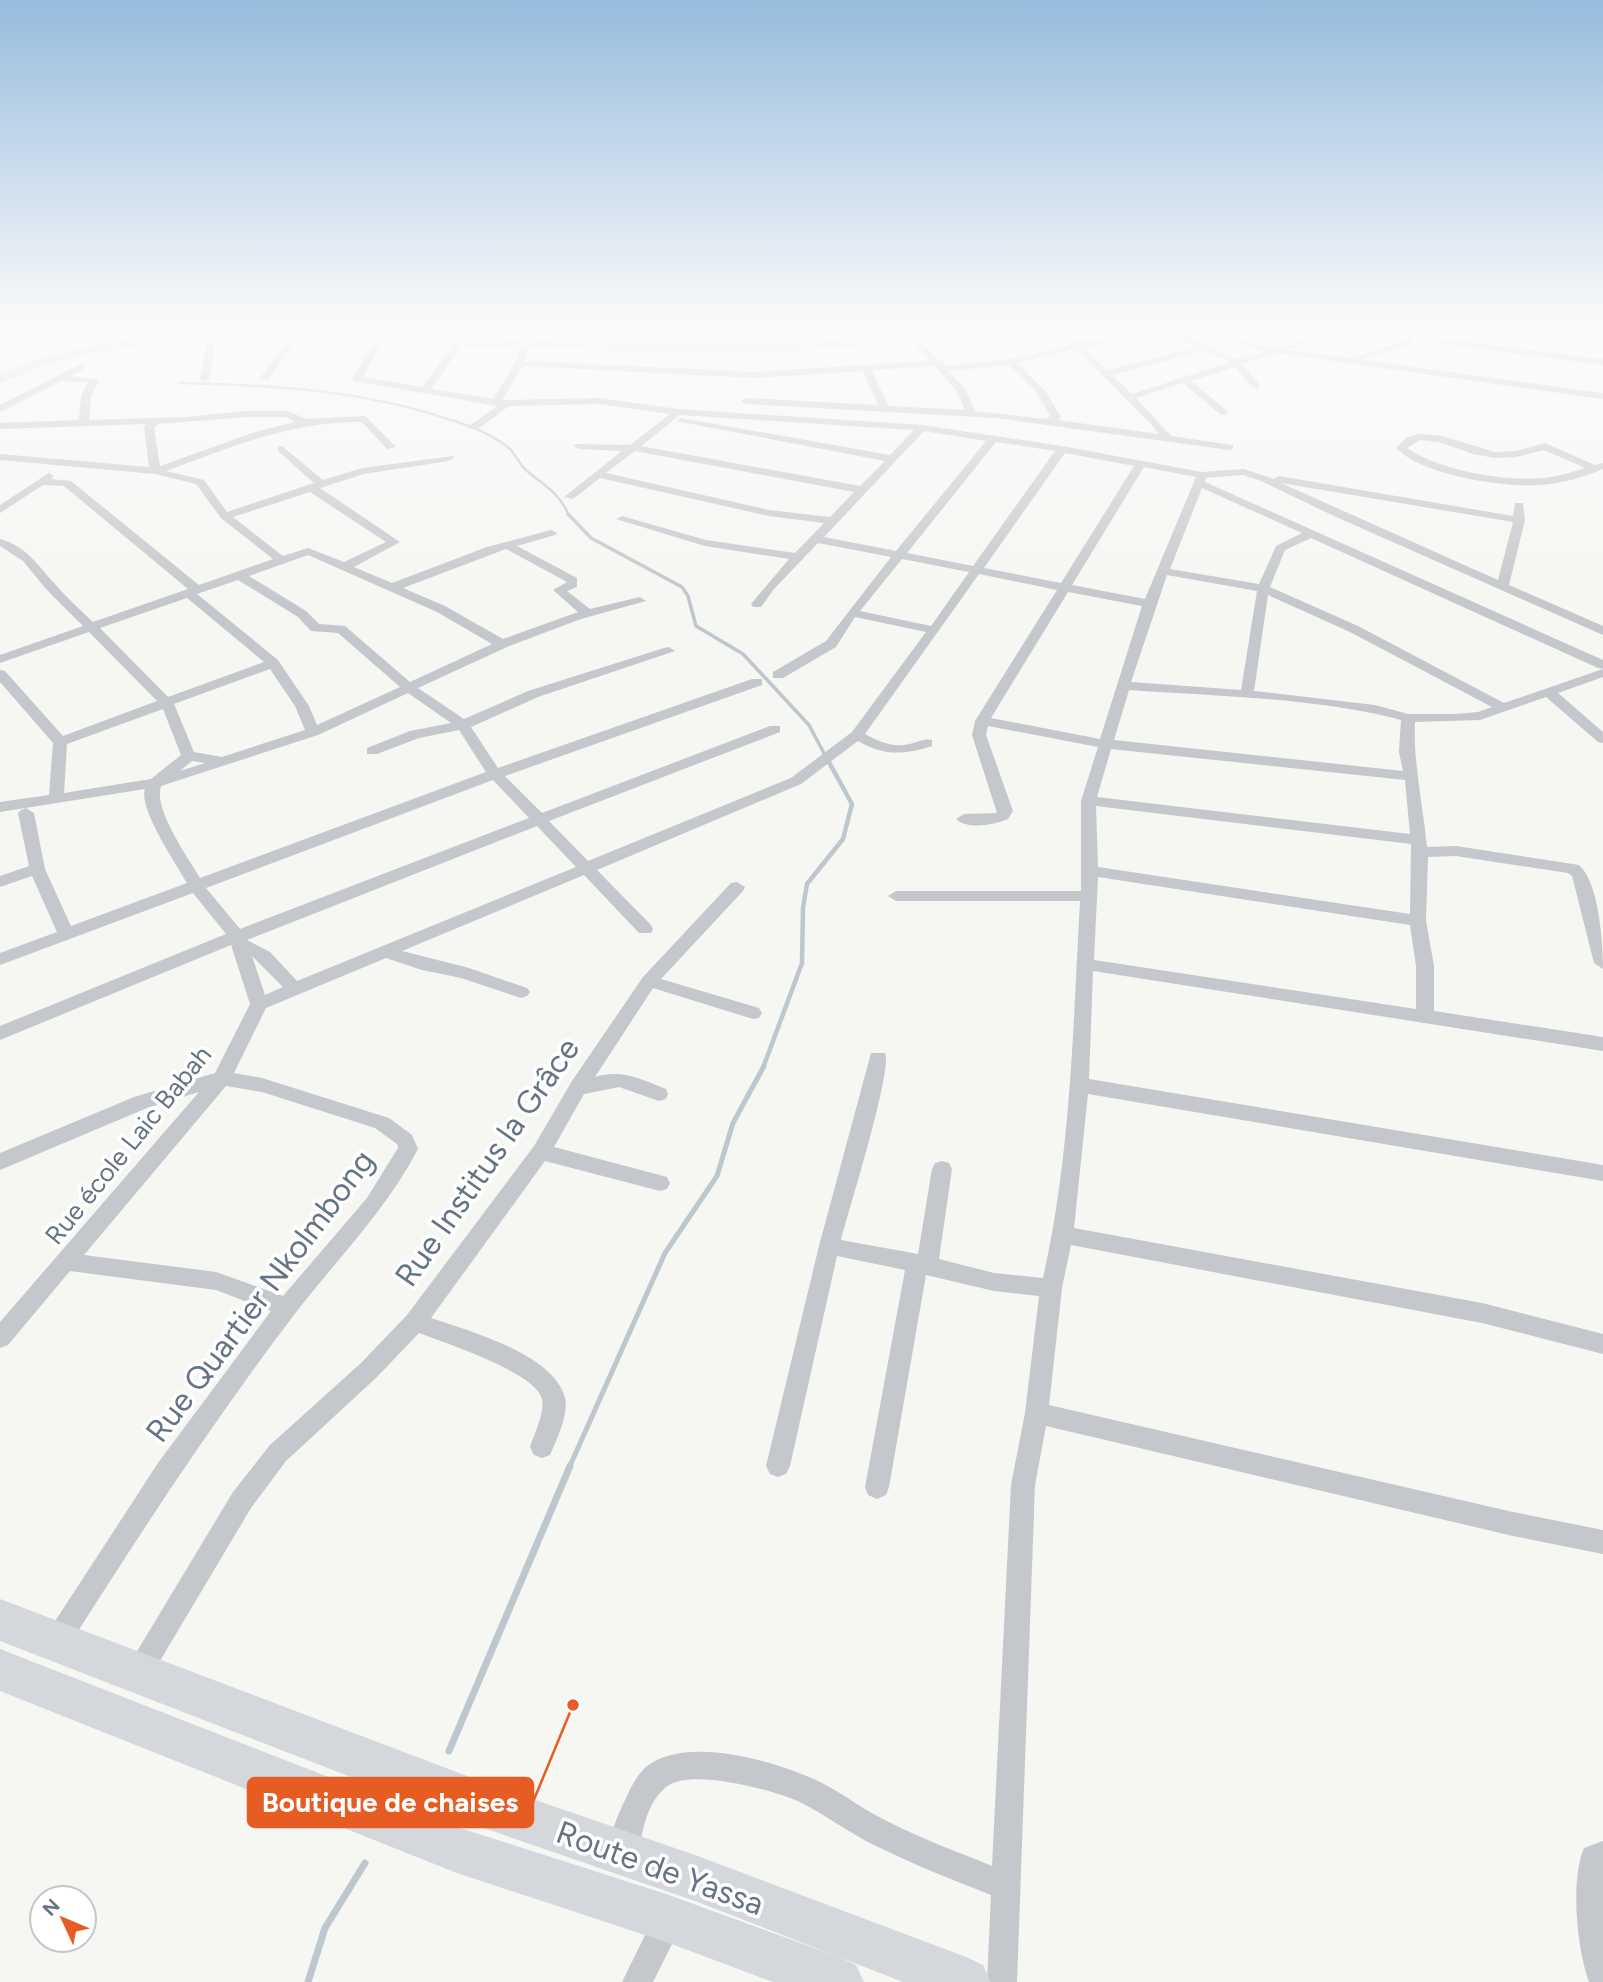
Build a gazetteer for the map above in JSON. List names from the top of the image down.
{
  "streets": {
    "main road": ["Route de Yassa"],
    "street": ["Rue école Laic Babah", "Rue Institus la Grâce", "Rue Quartier Nkolmbong"]
  },
  "crossings": [
    ["Rue école Laic Babah", "Rue Quartier Nkolmbong"],
    ["Rue Institus la Grâce", "Route de Yassa"],
    ["Rue Quartier Nkolmbong", "Route de Yassa"]
  ],
  "places": ["Boutique de chaises"],
  "north": "top left"
}
